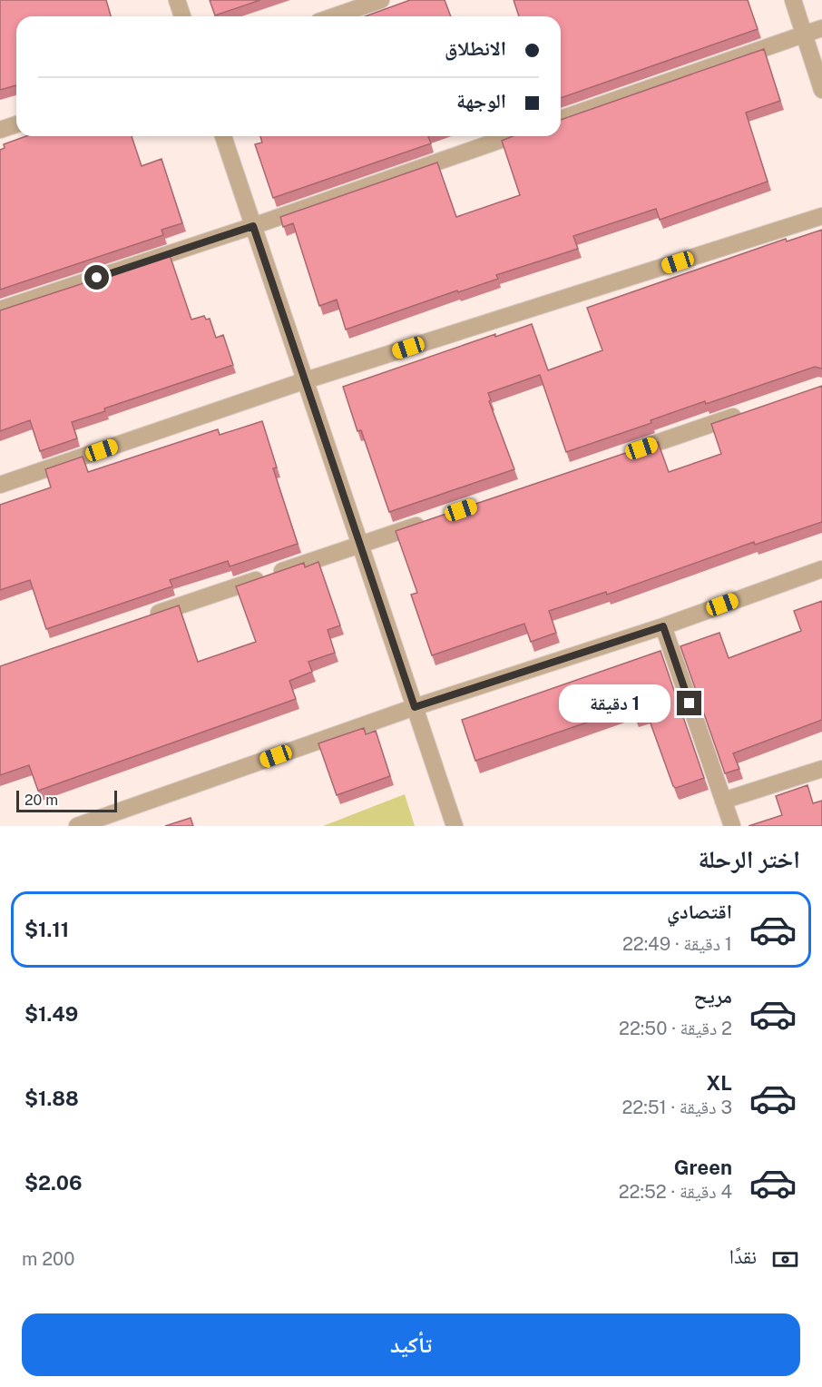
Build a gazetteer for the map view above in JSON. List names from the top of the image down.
{
  "scale_bar": "20 m",
  "page": {
    "banner": ["الانطلاق", "الوجهة"],
    "bubble": "1 دقيقة",
    "scale": "20 m",
    "heading": "اختر الرحلة",
    "list": [
      {
        "name": "اقتصادي",
        "note": "1 دقيقة · 22:49",
        "value": "$1.11"
      },
      {
        "name": "مريح",
        "note": "2 دقيقة · 22:50",
        "value": "$1.49"
      },
      {
        "name": "XL",
        "note": "3 دقيقة · 22:51",
        "value": "$1.88"
      },
      {
        "name": "Green",
        "note": "4 دقيقة · 22:52",
        "value": "$2.06"
      }
    ],
    "pay": ["نقدًا", "200 m"],
    "buttons": "تأكيد"
  }
}
